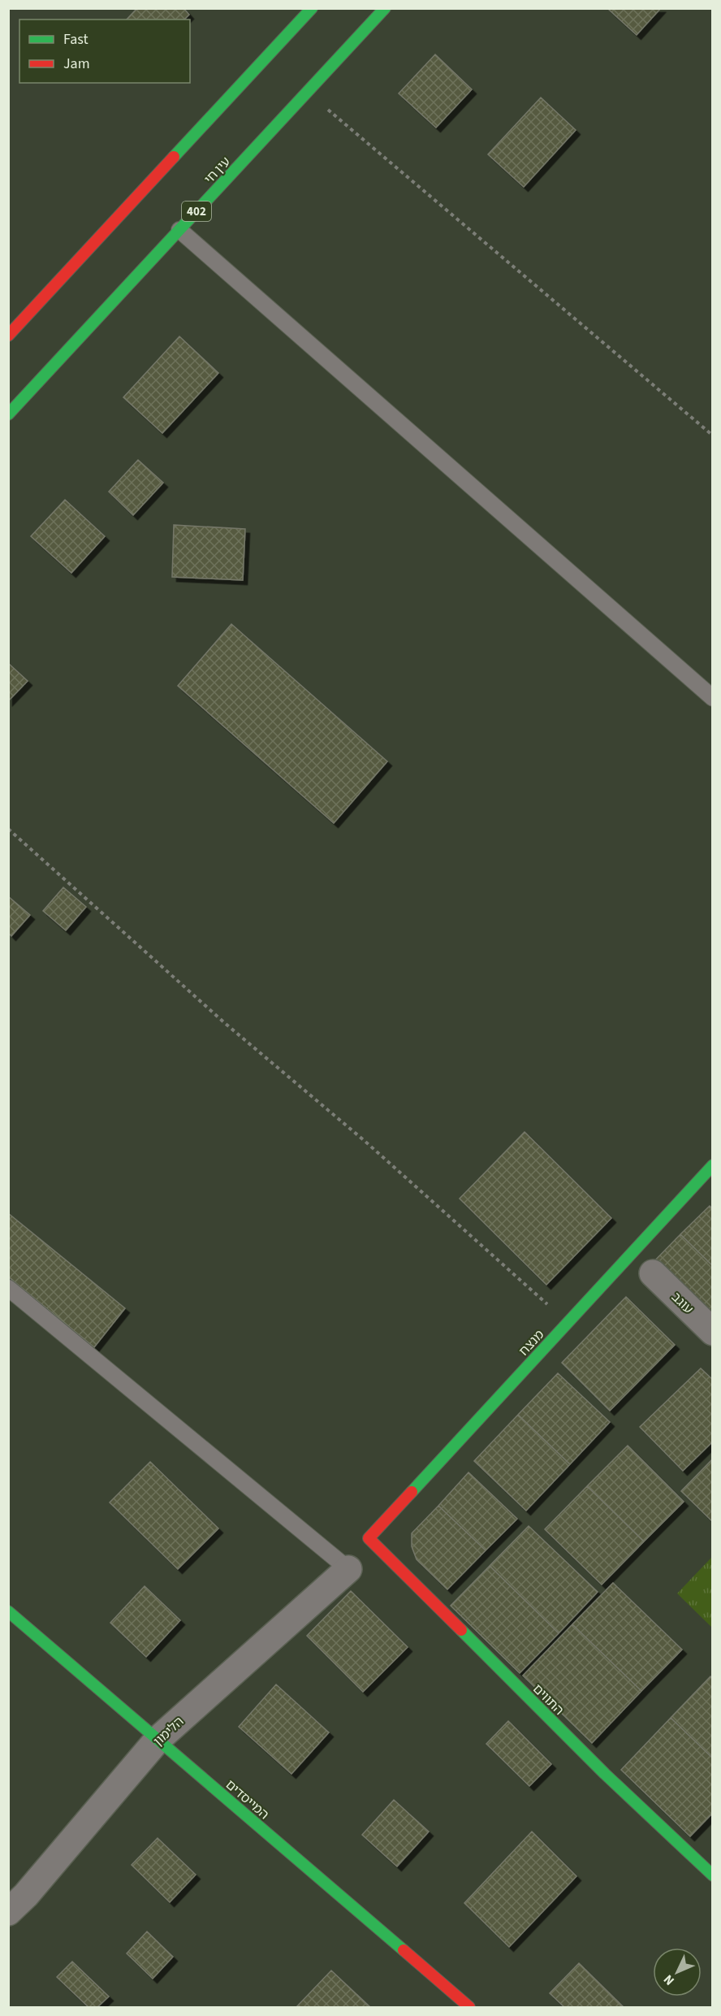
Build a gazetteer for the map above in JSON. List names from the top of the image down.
{
  "streets": {
    "street": [
      "עין חי",
      "402",
      "עוגב",
      "מנצח",
      "התווים",
      "הלימון",
      "המייסדים"
    ]
  },
  "crossings": [
    ["מנצח", "התווים"],
    ["הלימון", "המייסדים"]
  ],
  "legend": ["Fast", "Jam"],
  "north": "bottom left"
}
